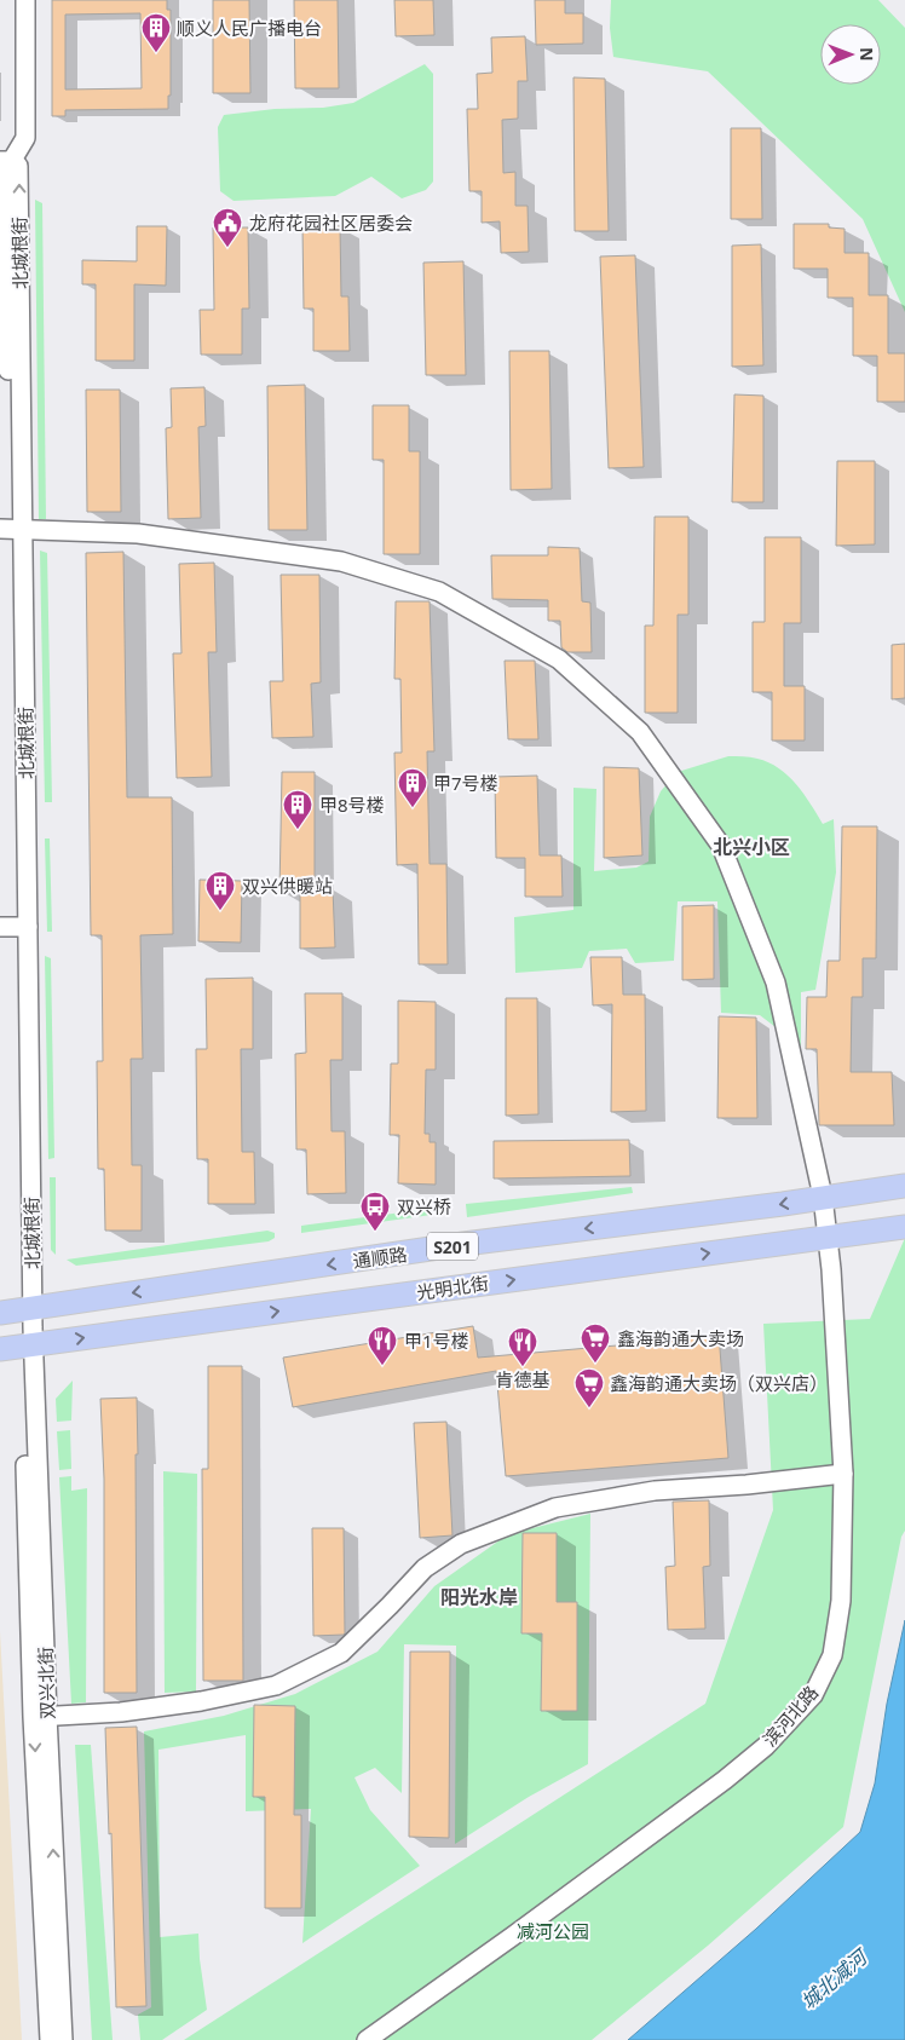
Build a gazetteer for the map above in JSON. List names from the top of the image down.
{
  "streets": {
    "main road": ["S201", "通顺路", "光明北街"],
    "street": ["北城根街", "双兴北街", "滨河北路"]
  },
  "crossings": [
    ["北城根街", "通顺路"],
    ["北城根街", "光明北街"],
    ["北城根街", "双兴北街"],
    ["北城根街", "滨河北路"],
    ["通顺路", "光明北街"],
    ["通顺路", "双兴北街"],
    ["通顺路", "滨河北路"],
    ["光明北街", "双兴北街"],
    ["光明北街", "滨河北路"]
  ],
  "one_way": ["通顺路", "光明北街"],
  "districts": ["北兴小区", "阳光水岸"],
  "water": ["城北减河"],
  "parks": ["减河公园"],
  "places": {
    "building": [
      "顺义人民广播电台",
      "甲7号楼",
      "甲8号楼",
      "双兴供暖站"
    ],
    "public building": ["龙府花园社区居委会"],
    "bus stop": ["双兴桥"],
    "supermarket": ["鑫海韵通大卖场", "鑫海韵通大卖场（双兴店）"],
    "restaurant": ["甲1号楼", "肯德基"]
  },
  "north": "right"
}
